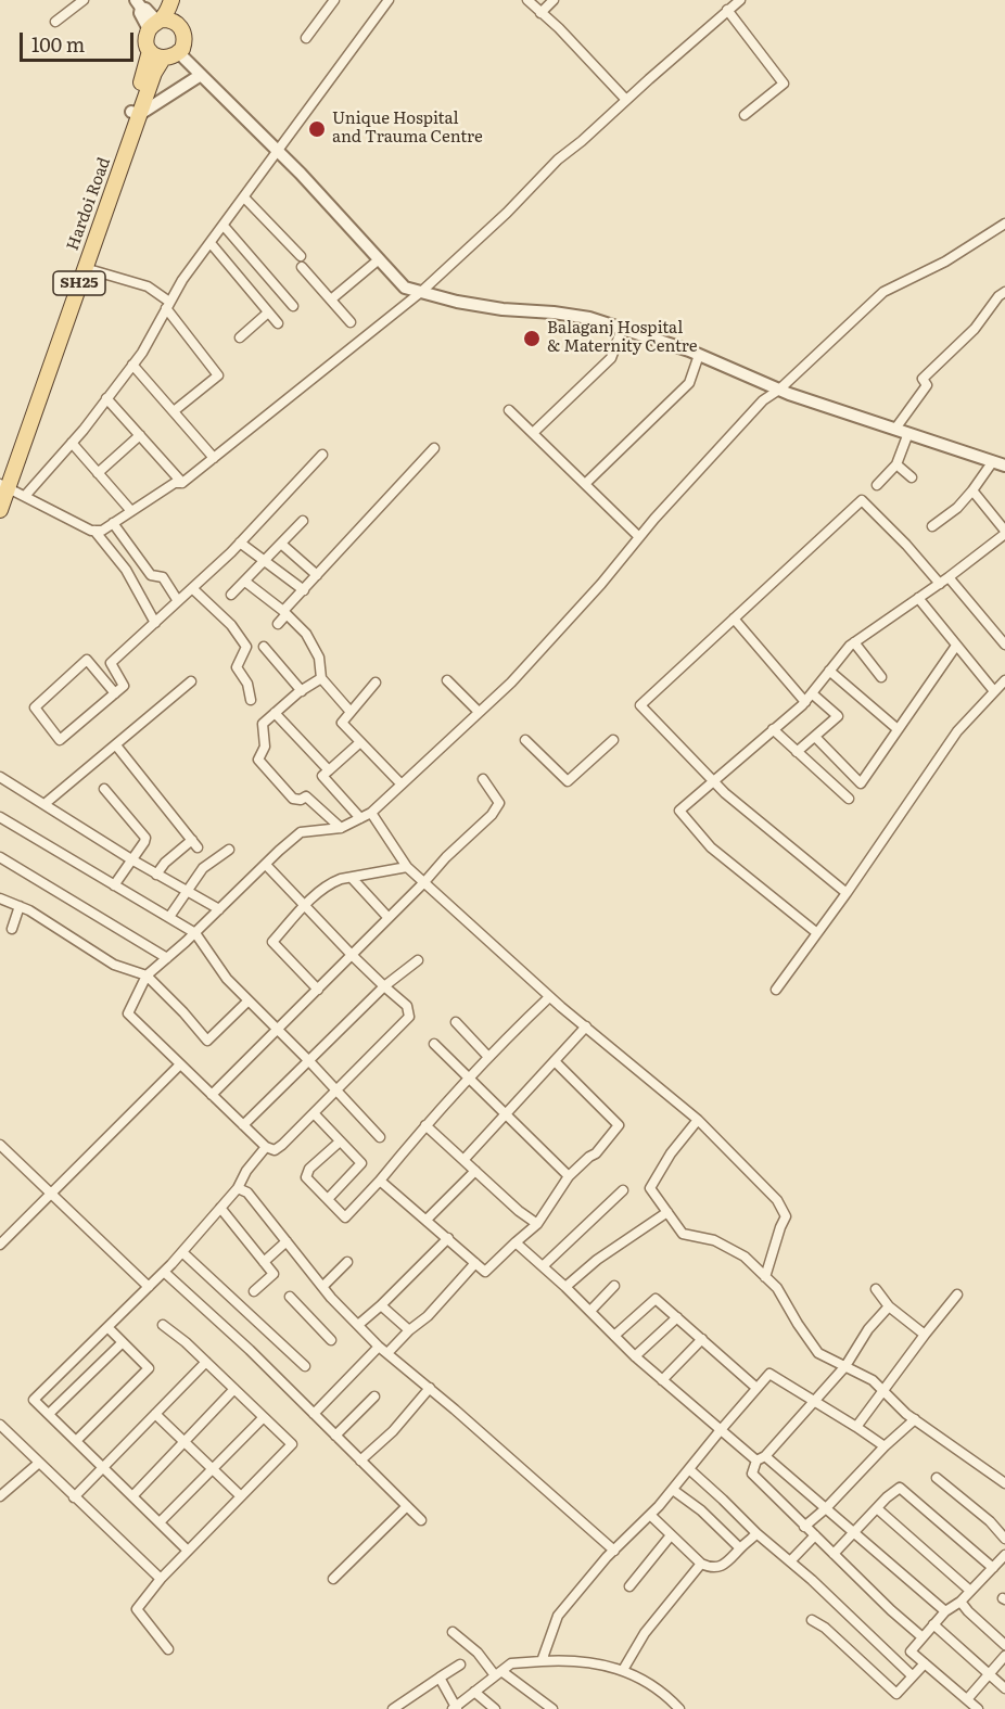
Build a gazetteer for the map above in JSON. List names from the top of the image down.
{
  "streets": {
    "main road": ["Hardoi Road", "SH25"]
  },
  "crossings": [
    ["Hardoi Road", "SH25"]
  ],
  "places": ["Unique Hospital and Trauma Centre", "Balaganj Hospital & Maternity Centre"],
  "scale_bar": "100 m"
}
